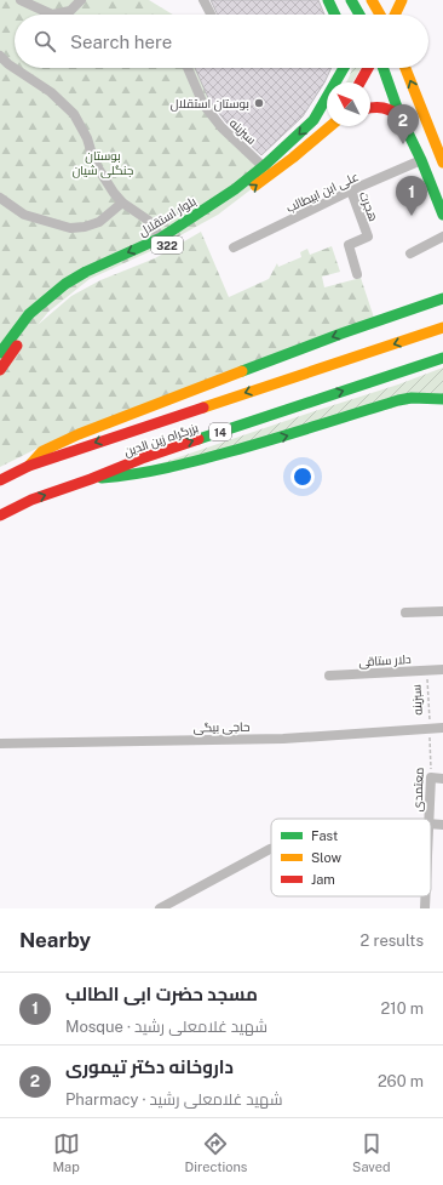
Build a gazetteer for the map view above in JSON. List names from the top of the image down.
{
  "streets": {
    "main road": [
      "بلوار استقلال",
      "322",
      "14",
      "بزرگراه زین الدین"
    ],
    "street": [
      "سبزینه",
      "علی ابن ابیطالب",
      "هجرت",
      "دلار ستاقی",
      "حاجی بیگی",
      "معتمدی"
    ]
  },
  "crossings": [
    ["سبزینه", "بلوار استقلال"],
    ["سبزینه", "دلار ستاقی"],
    ["سبزینه", "حاجی بیگی"],
    ["سبزینه", "معتمدی"],
    ["علی ابن ابیطالب", "هجرت"],
    ["حاجی بیگی", "معتمدی"]
  ],
  "parks": ["بوستان جنگلی شیان"],
  "places": ["بوستان استقلال"],
  "legend": ["Fast", "Slow", "Jam"],
  "north": "top left",
  "page": {
    "search": "Search here",
    "pins": ["2", "1"],
    "heading": ["Nearby", "2 results"],
    "list": [
      {
        "mark": "1",
        "name": "مسجد حضرت ابی الطالب",
        "note": "Mosque · شهید غلامعلی رشید",
        "value": "210 m"
      },
      {
        "mark": "2",
        "name": "داروخانه دکتر تیموری",
        "note": "Pharmacy · شهید غلامعلی رشید",
        "value": "260 m"
      }
    ],
    "nav": ["Map", "Directions", "Saved"]
  }
}
